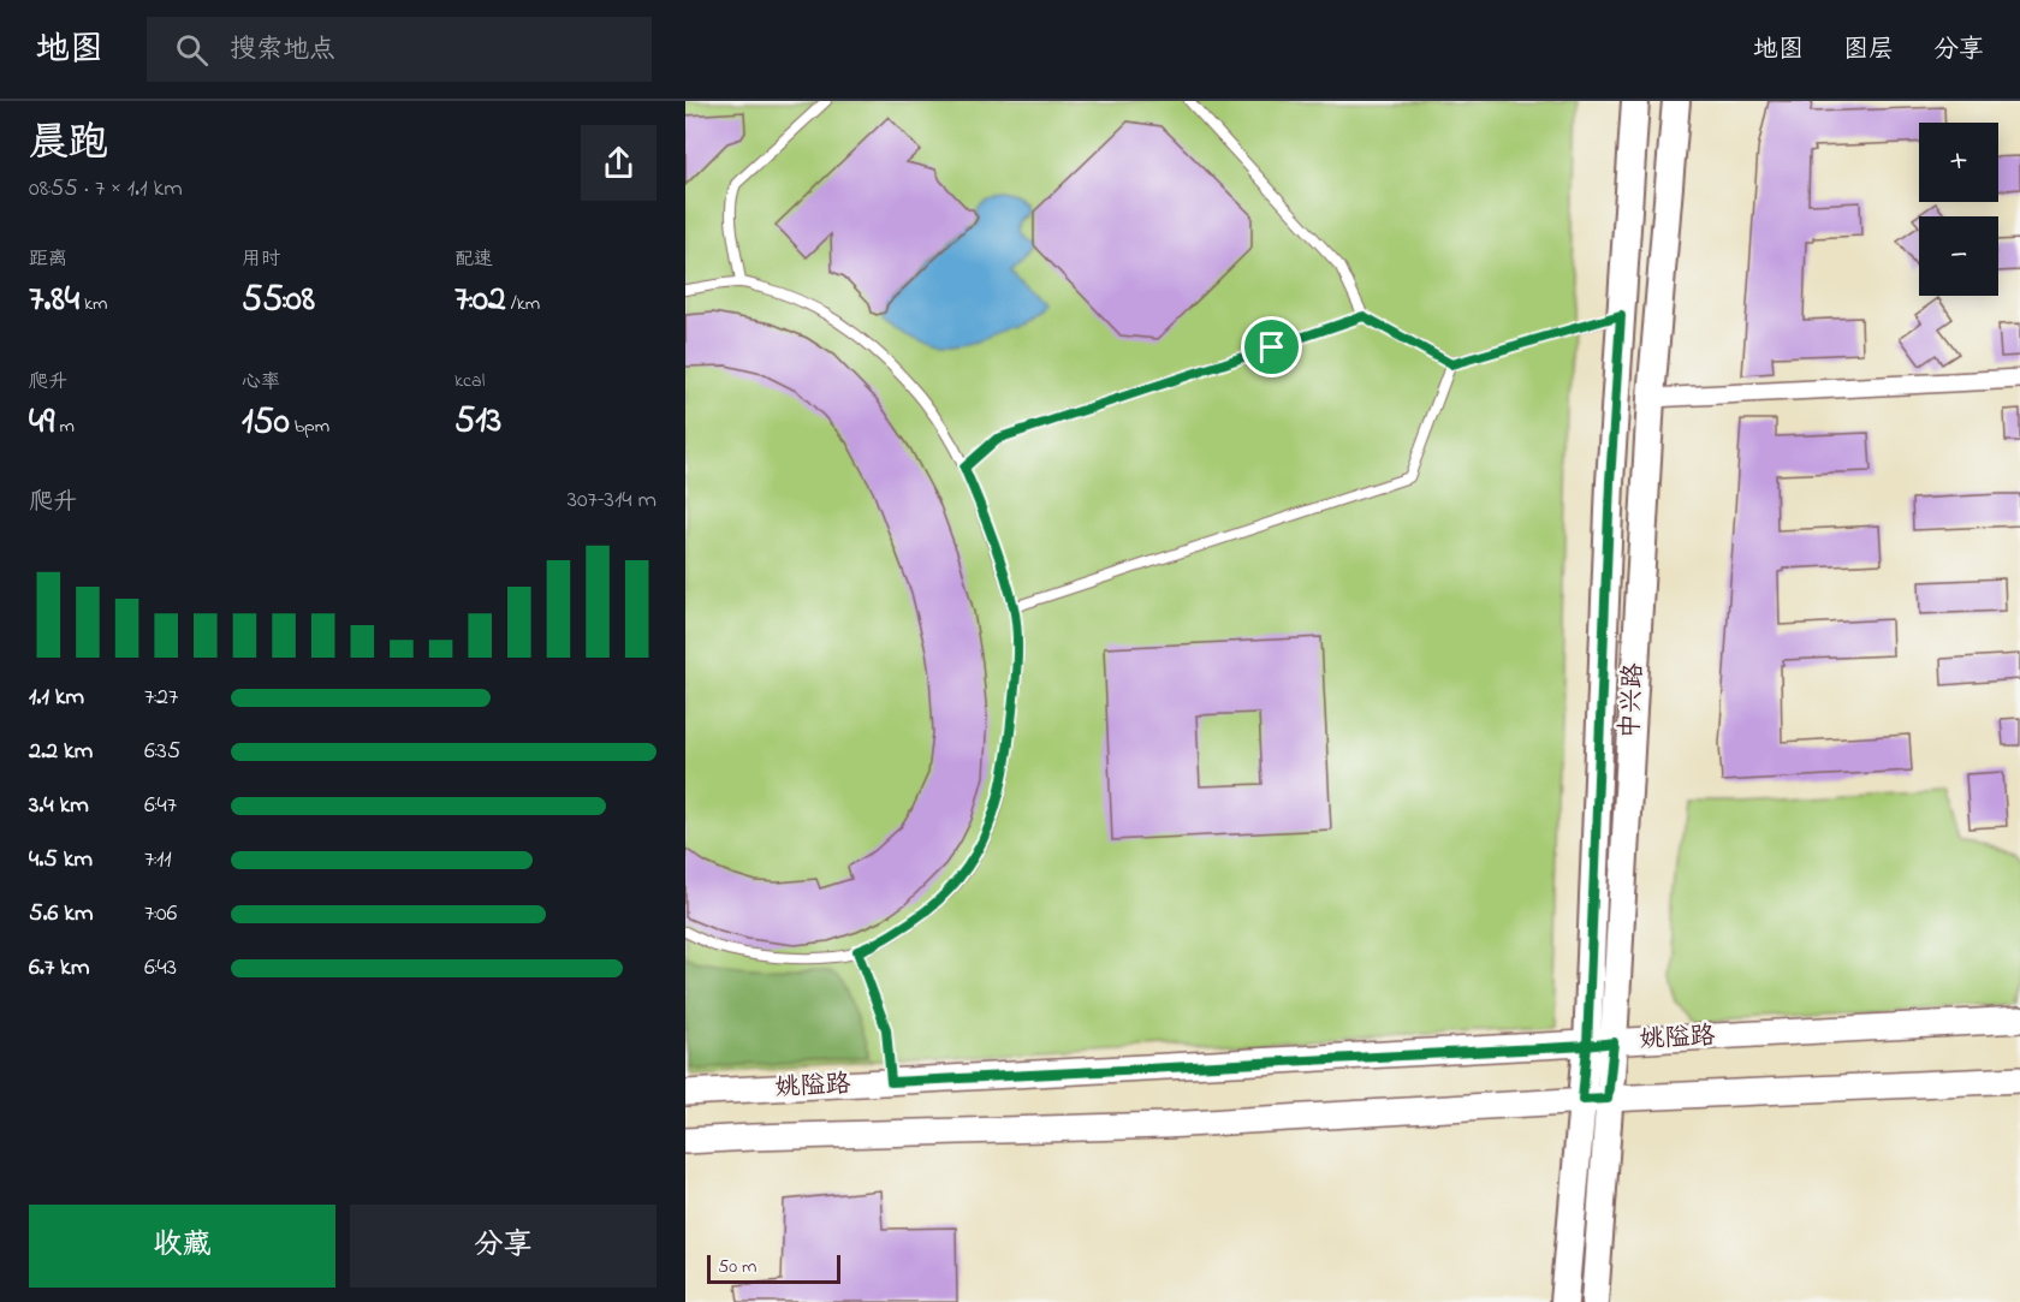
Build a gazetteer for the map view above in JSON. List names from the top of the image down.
{
  "streets": {
    "main road": ["中兴路", "姚隘路"]
  },
  "crossings": [
    ["中兴路", "姚隘路"]
  ],
  "scale_bar": "50 m",
  "page": {
    "header": "地图",
    "search": "搜索地点",
    "nav": ["地图", "图层", "分享"],
    "heading": ["晨跑", "08:55 · 7 × 1.1 km"],
    "map_buttons": ["+", "−"],
    "stats": [
      ["距离", "7.84 km"],
      ["用时", "55:08"],
      ["配速", "7:02 /km"],
      ["爬升", "49 m"],
      ["心率", "150 bpm"],
      ["kcal", "513"]
    ],
    "chart": ["爬升", "307–314 m"],
    "list": [
      {
        "name": "1.1 km",
        "note": "7:27"
      },
      {
        "name": "2.2 km",
        "note": "6:35"
      },
      {
        "name": "3.4 km",
        "note": "6:47"
      },
      {
        "name": "4.5 km",
        "note": "7:11"
      },
      {
        "name": "5.6 km",
        "note": "7:06"
      },
      {
        "name": "6.7 km",
        "note": "6:43"
      }
    ],
    "buttons": ["收藏", "分享"],
    "scale": "50 m"
  }
}
